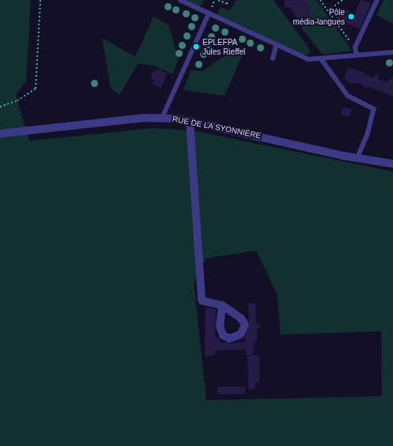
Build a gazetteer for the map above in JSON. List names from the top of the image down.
{
  "streets": {
    "street": ["RUE DE LA SYONNIÈRE"]
  },
  "places": ["Pôle média-langues", "EPLEFPA Jules Rieffel"]
}
